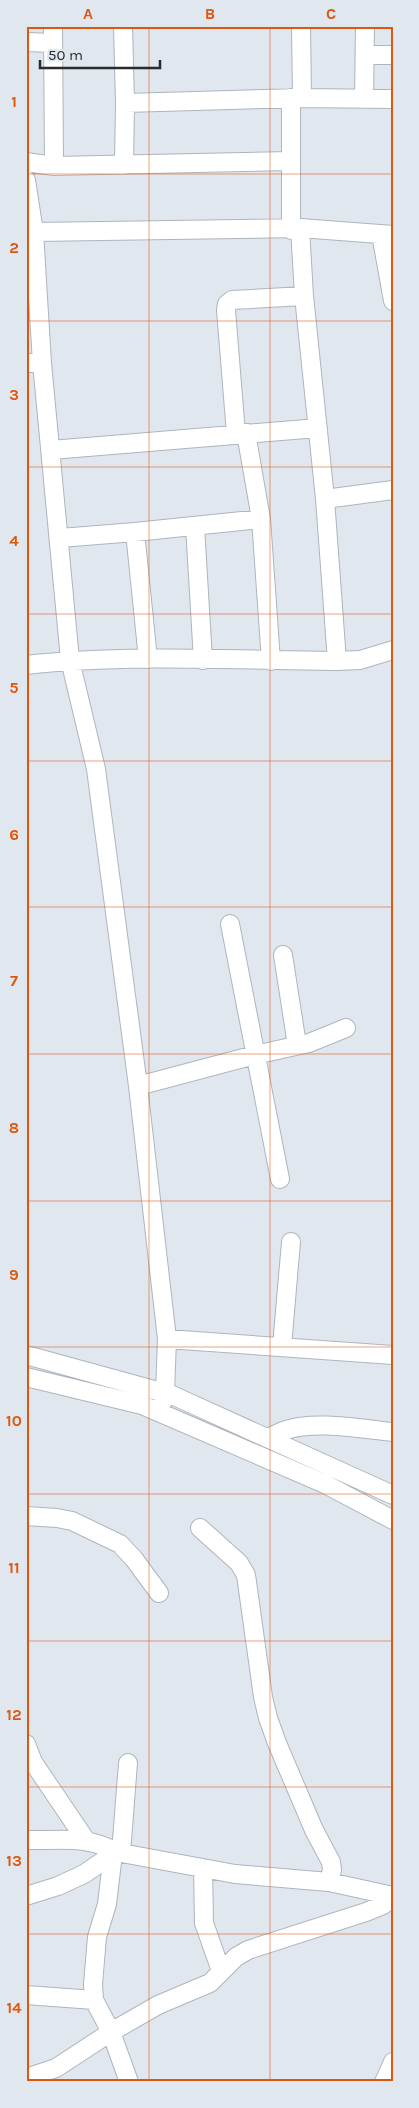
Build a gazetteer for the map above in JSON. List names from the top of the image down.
{
  "scale_bar": "50 m",
  "grid": {
    "columns": ["A", "B", "C"],
    "rows": [
      "1",
      "2",
      "3",
      "4",
      "5",
      "6",
      "7",
      "8",
      "9",
      "10",
      "11",
      "12",
      "13",
      "14"
    ]
  }
}
